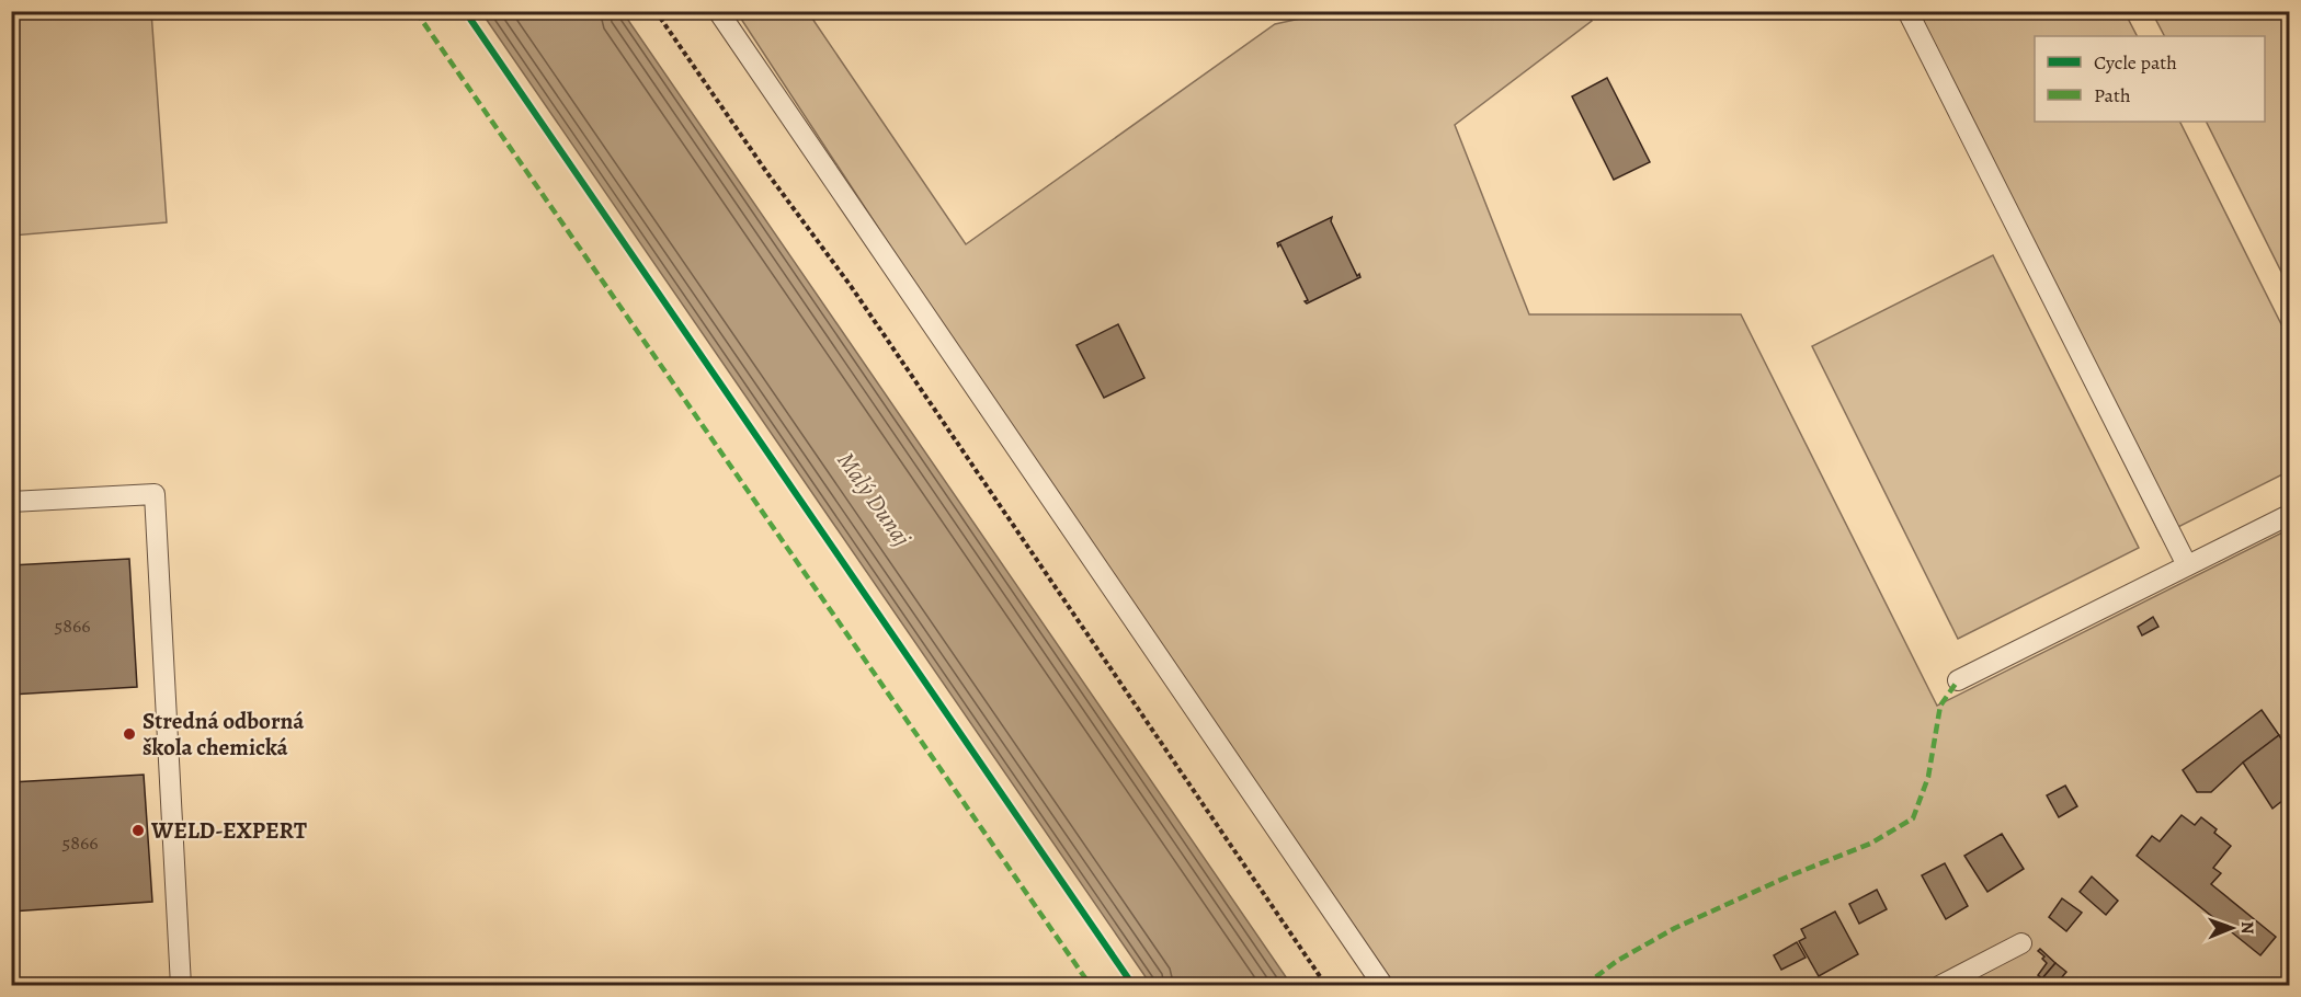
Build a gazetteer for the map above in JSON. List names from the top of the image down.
{
  "water": ["Malý Dunaj"],
  "places": ["Stredná odborná škola chemická", "WELD-EXPERT"],
  "house_numbers": ["5866", "5866"],
  "legend": ["Cycle path", "Path"],
  "north": "right"
}
